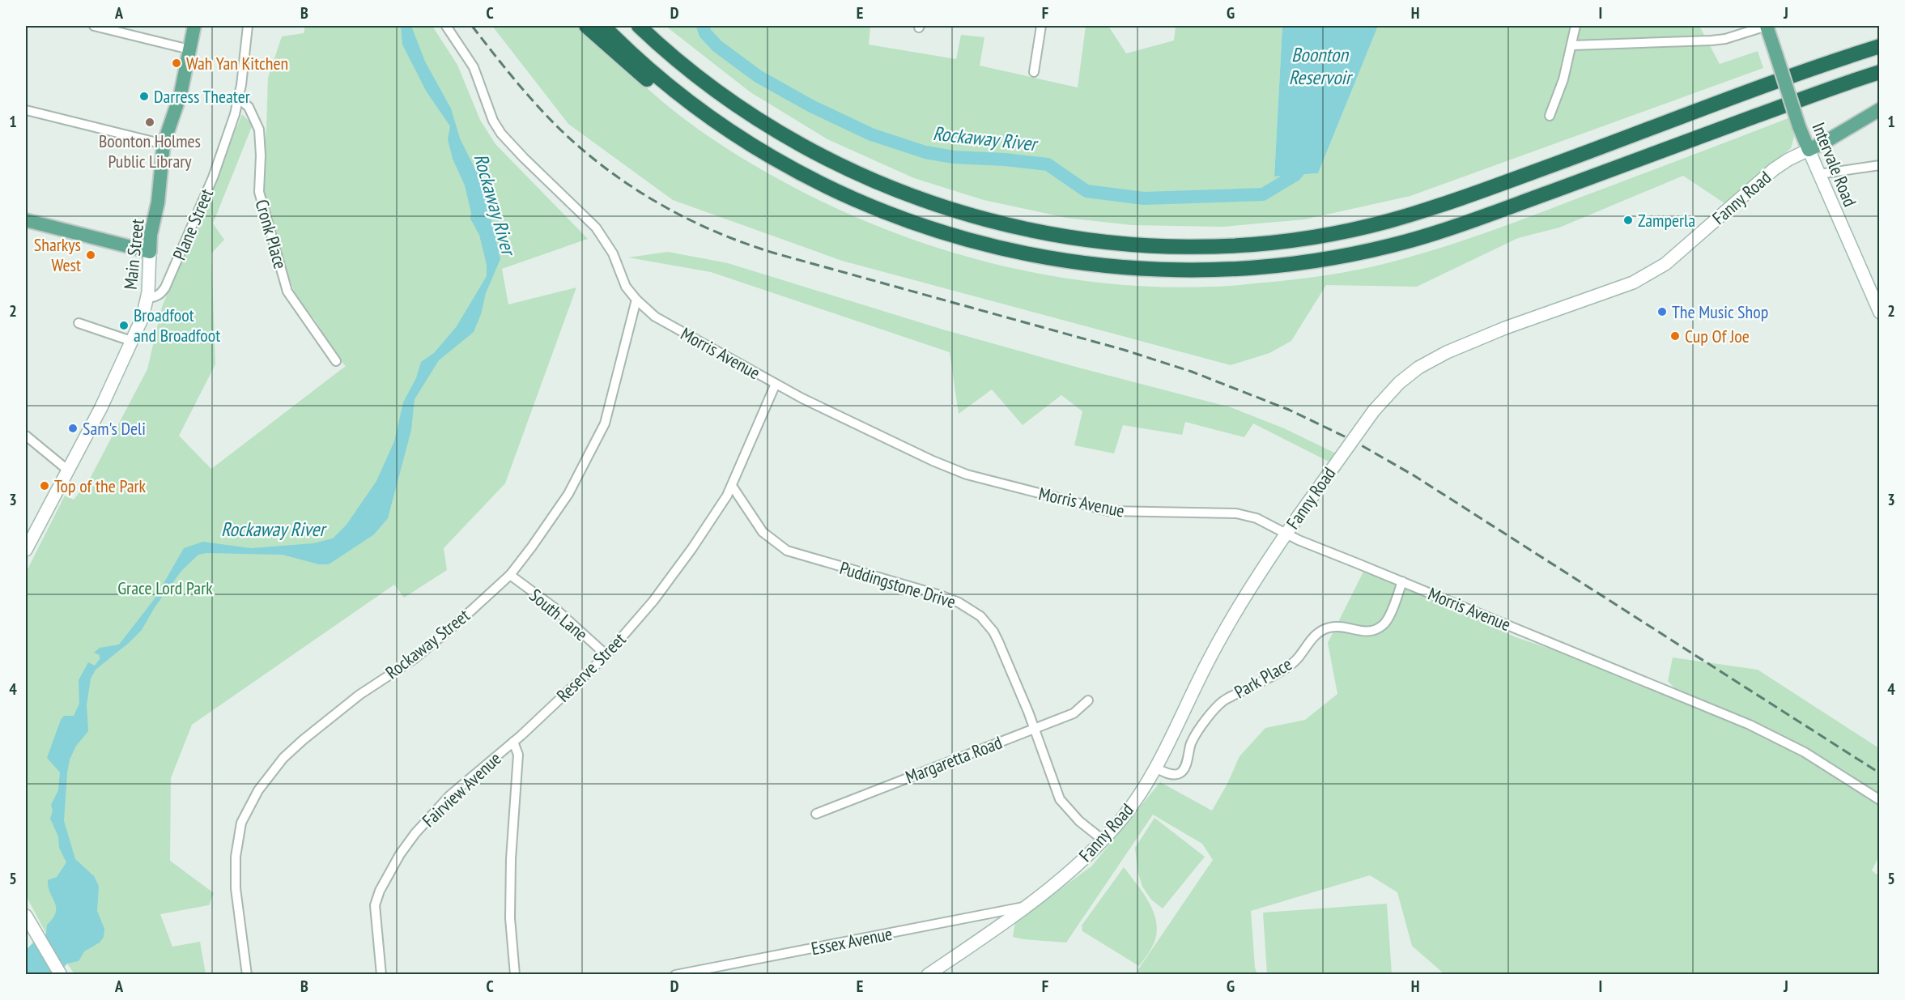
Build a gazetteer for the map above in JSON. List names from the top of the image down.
{
  "streets": {
    "main road": ["Intervale Road", "Fanny Road", "Main Street"],
    "street": [
      "Plane Street",
      "Cronk Place",
      "Morris Avenue",
      "Puddingstone Drive",
      "South Lane",
      "Rockaway Street",
      "Reserve Street",
      "Park Place",
      "Margaretta Road",
      "Fairview Avenue",
      "Essex Avenue"
    ]
  },
  "crossings": [
    ["Intervale Road", "Fanny Road"],
    ["Fanny Road", "Morris Avenue"],
    ["Fanny Road", "Puddingstone Drive"],
    ["Fanny Road", "Park Place"],
    ["Fanny Road", "Essex Avenue"],
    ["Plane Street", "Cronk Place"],
    ["Plane Street", "Main Street"],
    ["Morris Avenue", "Rockaway Street"],
    ["Morris Avenue", "Reserve Street"],
    ["Morris Avenue", "Park Place"],
    ["Puddingstone Drive", "Reserve Street"],
    ["Puddingstone Drive", "Margaretta Road"],
    ["South Lane", "Rockaway Street"],
    ["South Lane", "Reserve Street"],
    ["Reserve Street", "Fairview Avenue"]
  ],
  "water": ["Boonton Reservoir", "Rockaway River"],
  "parks": ["Grace Lord Park"],
  "places": [
    "Wah Yan Kitchen",
    "Darress Theater",
    "Boonton Holmes Public Library",
    "Zamperla",
    "Sharkys West",
    "The Music Shop",
    "Broadfoot and Broadfoot",
    "Cup Of Joe",
    "Sam's Deli",
    "Top of the Park"
  ],
  "grid": {
    "columns": [
      "A",
      "B",
      "C",
      "D",
      "E",
      "F",
      "G",
      "H",
      "I",
      "J"
    ],
    "rows": [
      "1",
      "2",
      "3",
      "4",
      "5"
    ]
  }
}
